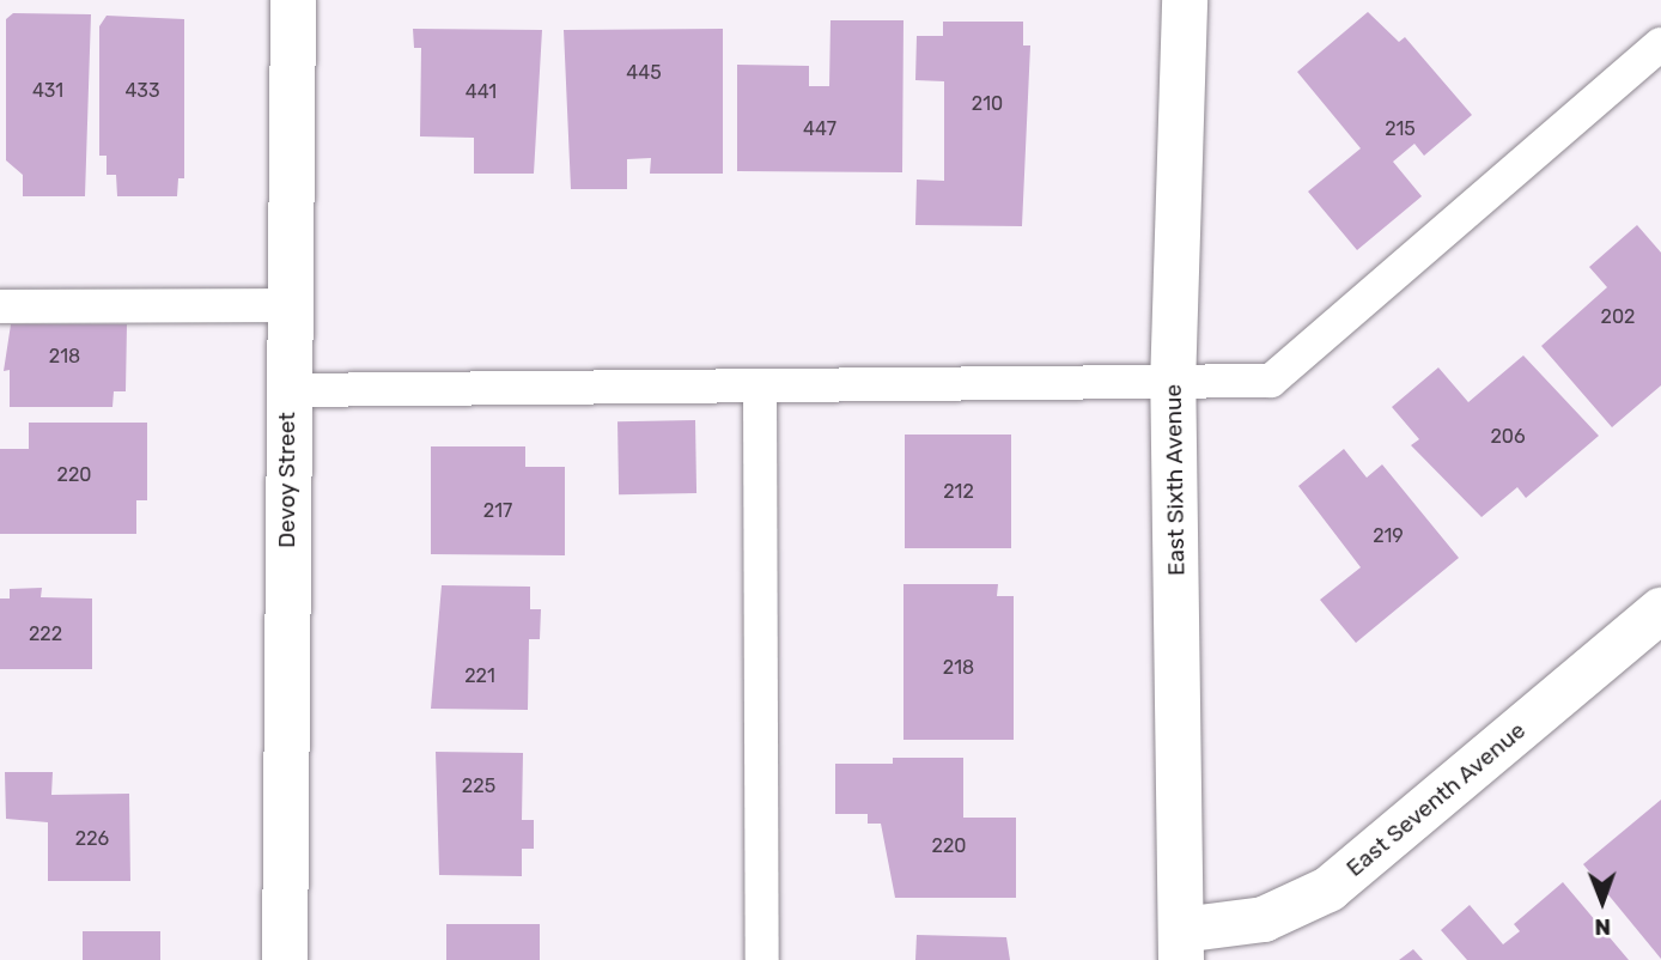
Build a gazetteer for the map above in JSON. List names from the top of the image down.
{
  "streets": {
    "street": ["Devoy Street", "East Sixth Avenue", "East Seventh Avenue"]
  },
  "crossings": [
    ["East Sixth Avenue", "East Seventh Avenue"]
  ],
  "house_numbers": [
    "445",
    "431",
    "433",
    "441",
    "210",
    "447",
    "215",
    "202",
    "218",
    "206",
    "220",
    "212",
    "217",
    "219",
    "222",
    "218",
    "221",
    "225",
    "226",
    "220"
  ],
  "north": "bottom"
}
